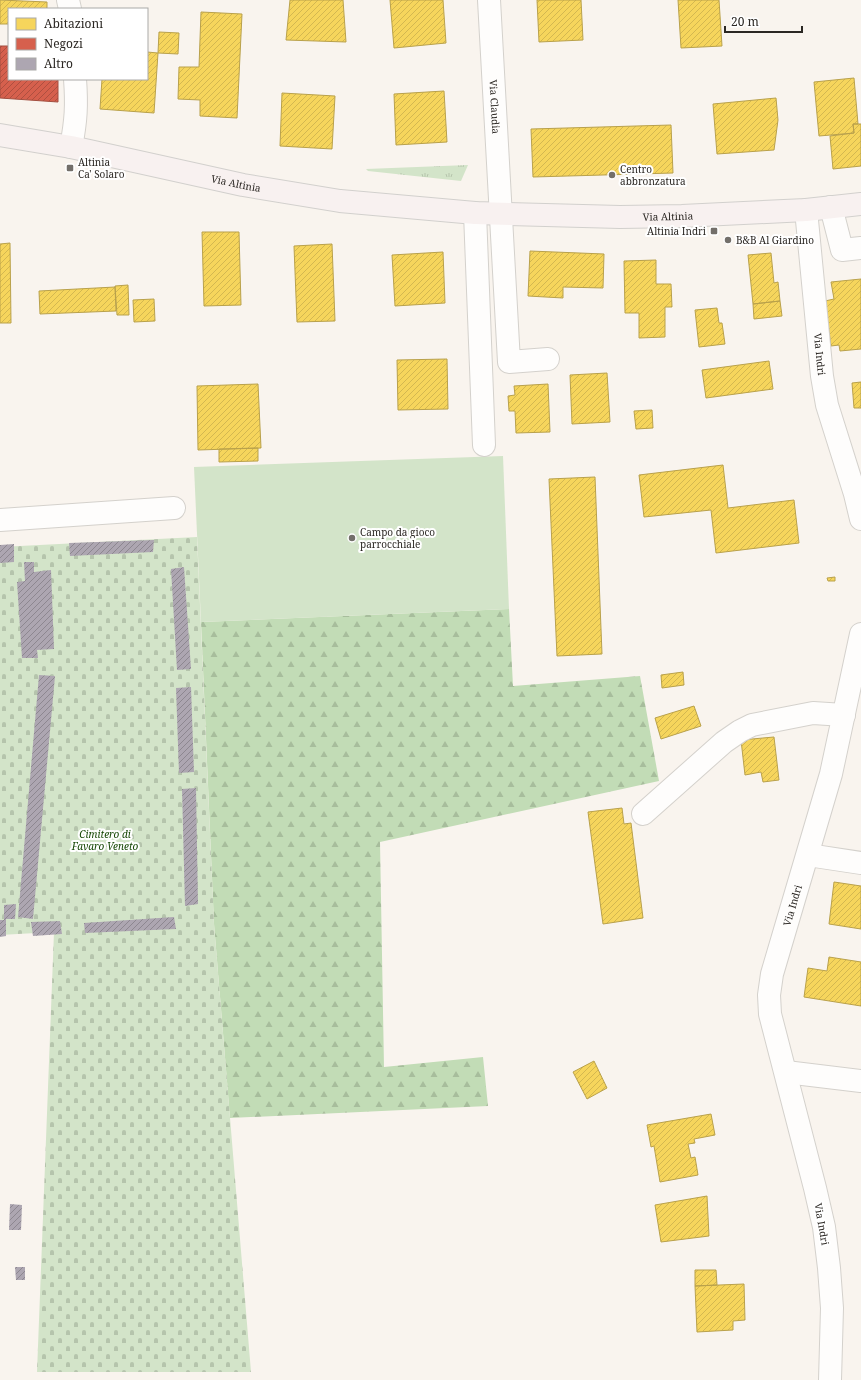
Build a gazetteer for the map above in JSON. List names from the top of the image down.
{
  "streets": {
    "main road": ["Via Altinia"],
    "street": ["Via Claudia", "Via Indri"]
  },
  "crossings": [
    ["Via Claudia", "Via Altinia"],
    ["Via Altinia", "Via Indri"]
  ],
  "parks": ["Cimitero di Favaro Veneto"],
  "places": {
    "transit": ["Altinia Ca' Solaro", "Altinia Indri"],
    "other": ["Centro abbronzatura", "B&B Al Giardino", "Campo da gioco parrocchiale"]
  },
  "legend": ["Abitazioni", "Negozi", "Altro"],
  "scale_bar": "20 m"
}
